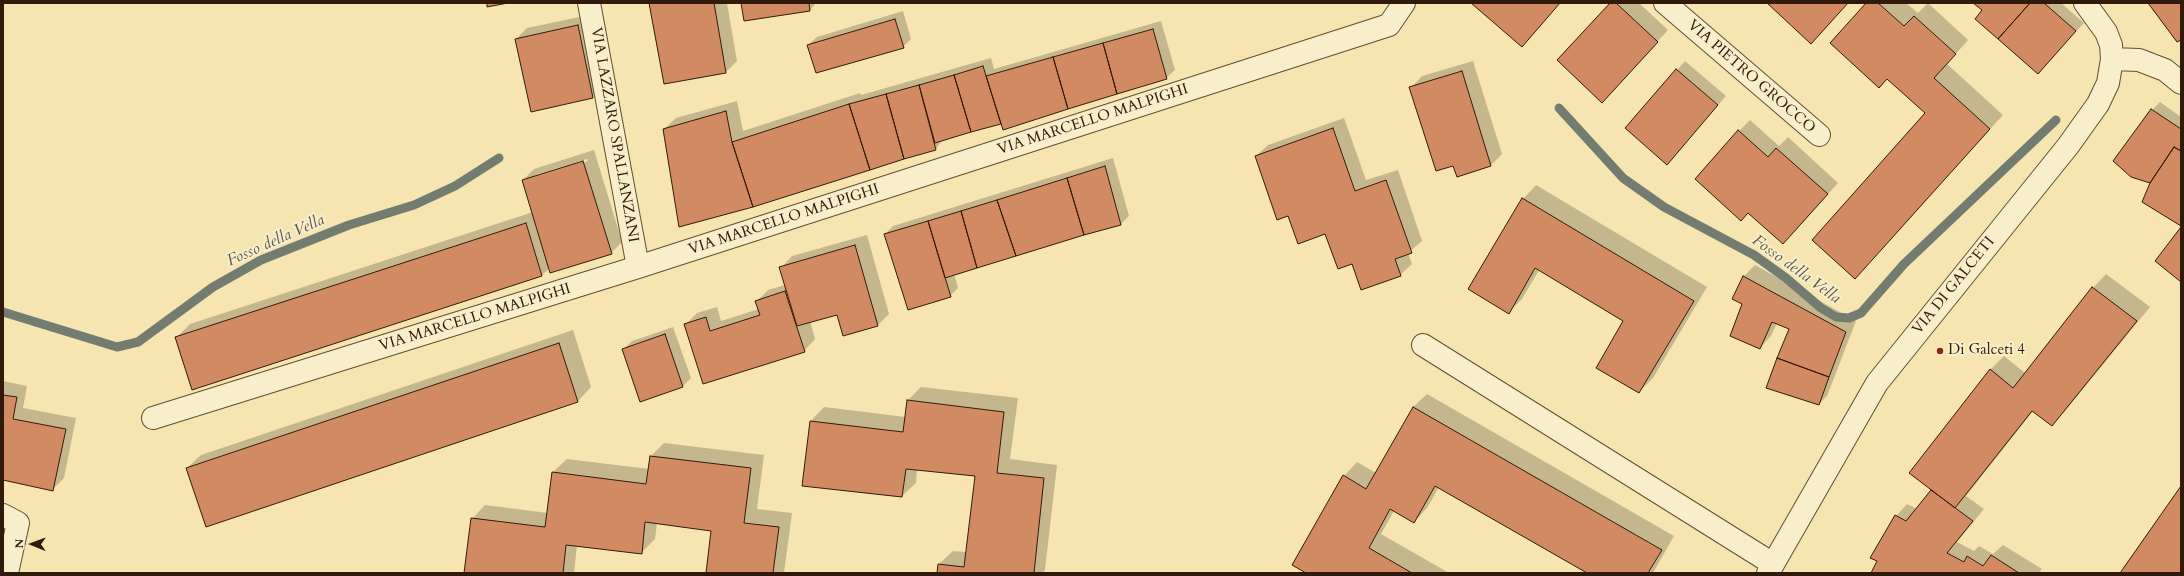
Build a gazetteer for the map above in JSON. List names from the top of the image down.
{
  "streets": {
    "street": [
      "VIA PIETRO GROCCO",
      "VIA MARCELLO MALPIGHI",
      "VIA LAZZARO SPALLANZANI",
      "VIA DI GALCETI"
    ]
  },
  "crossings": [
    ["VIA MARCELLO MALPIGHI", "VIA LAZZARO SPALLANZANI"]
  ],
  "water": ["Fosso della Vella"],
  "places": ["Di Galceti 4"],
  "north": "left"
}
